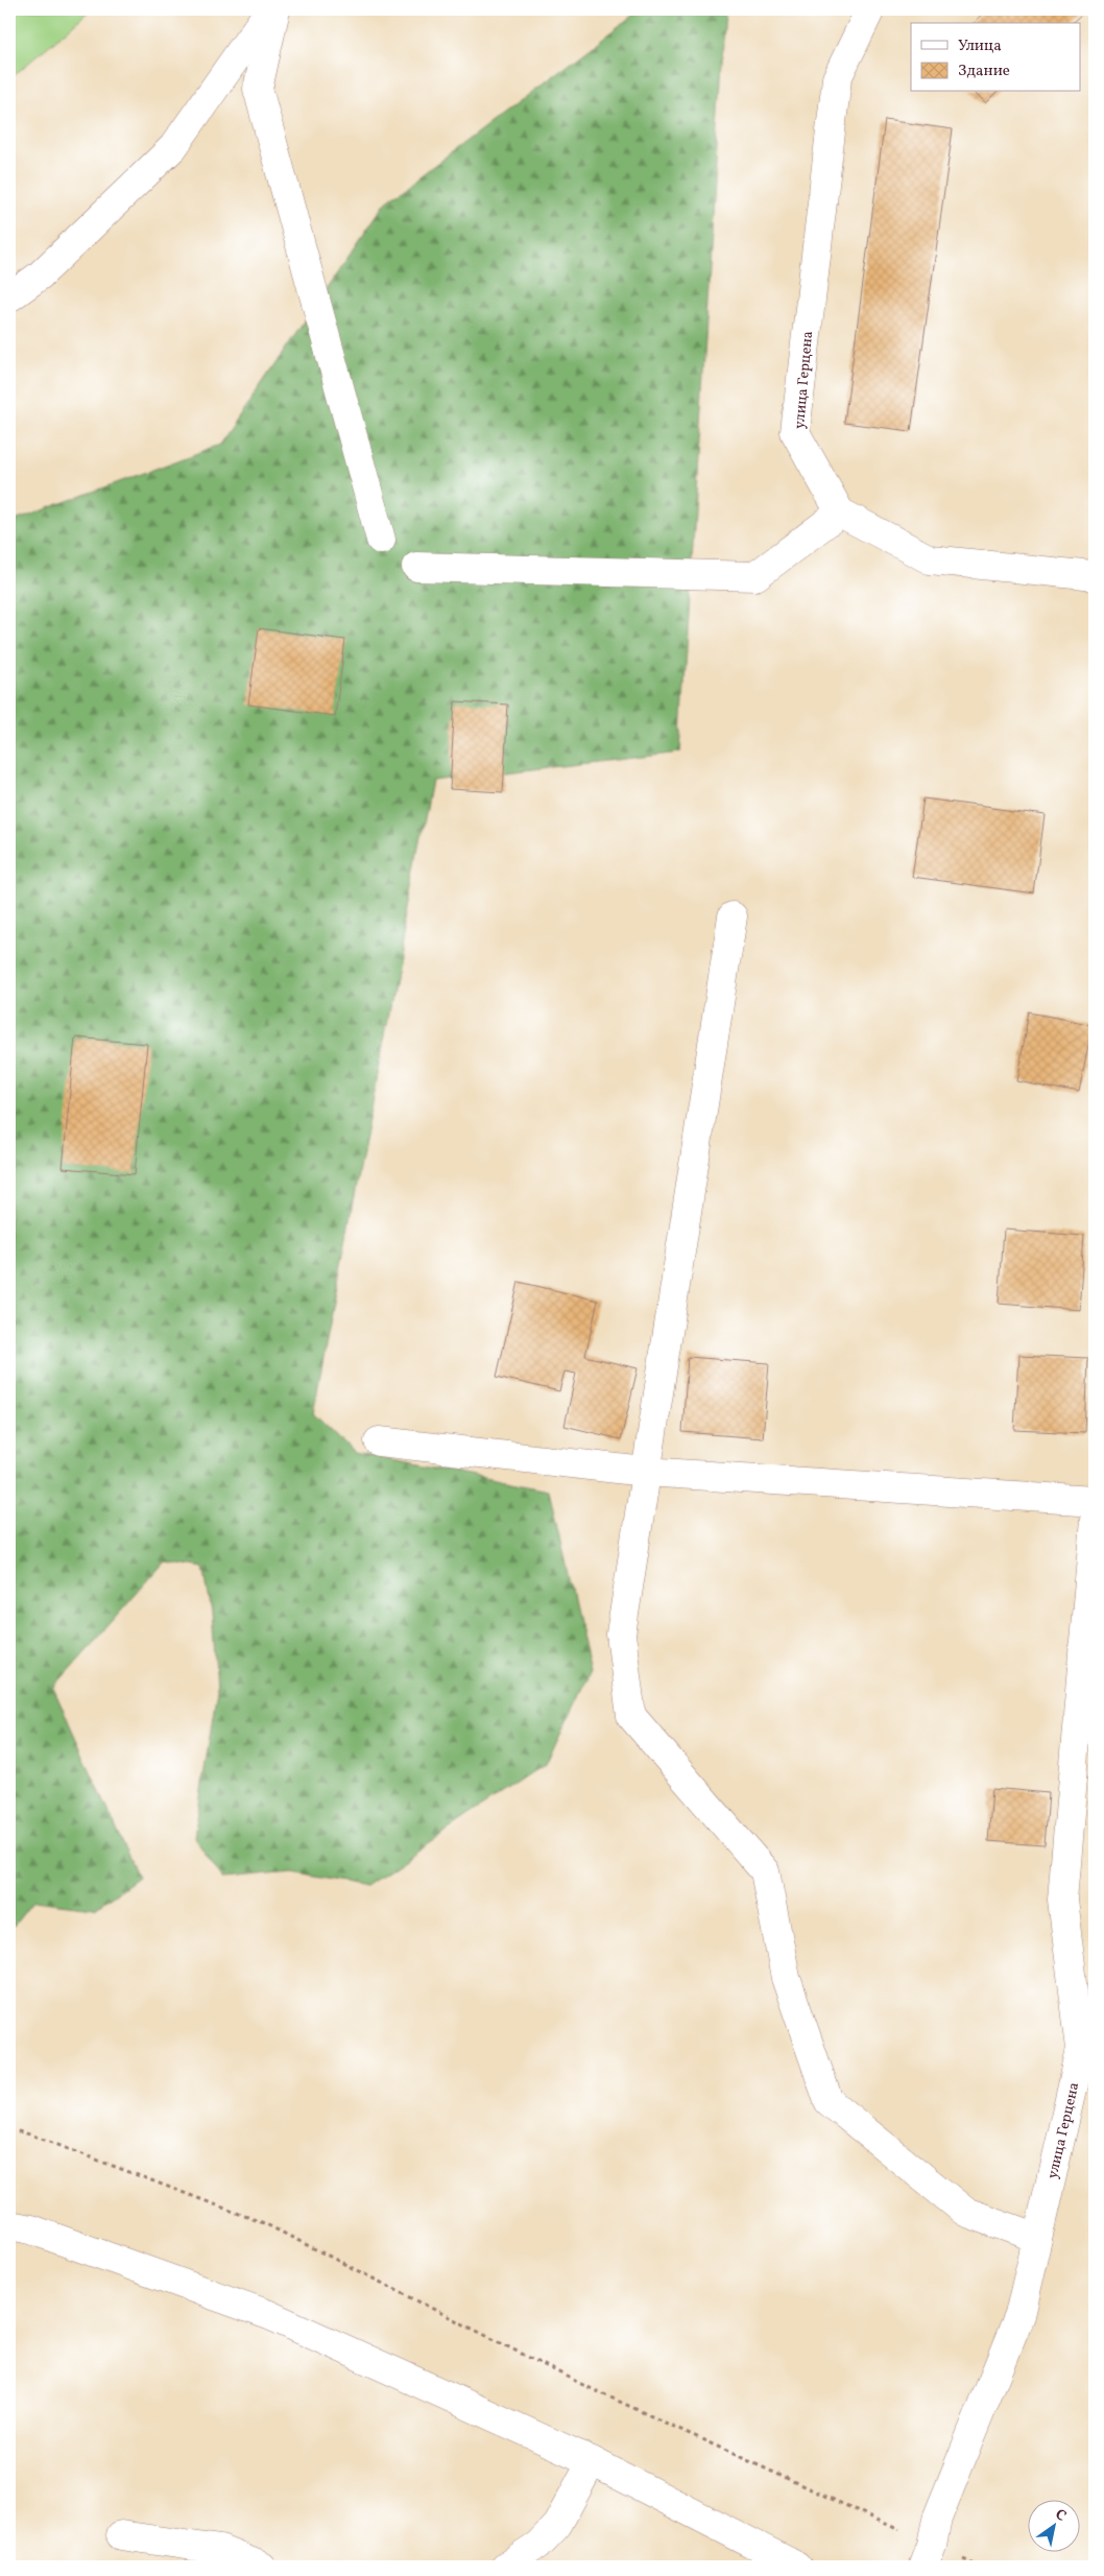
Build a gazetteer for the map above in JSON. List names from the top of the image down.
{
  "streets": {
    "street": ["улица Герцена"]
  },
  "legend": ["Улица", "Здание"],
  "north": "top right"
}
